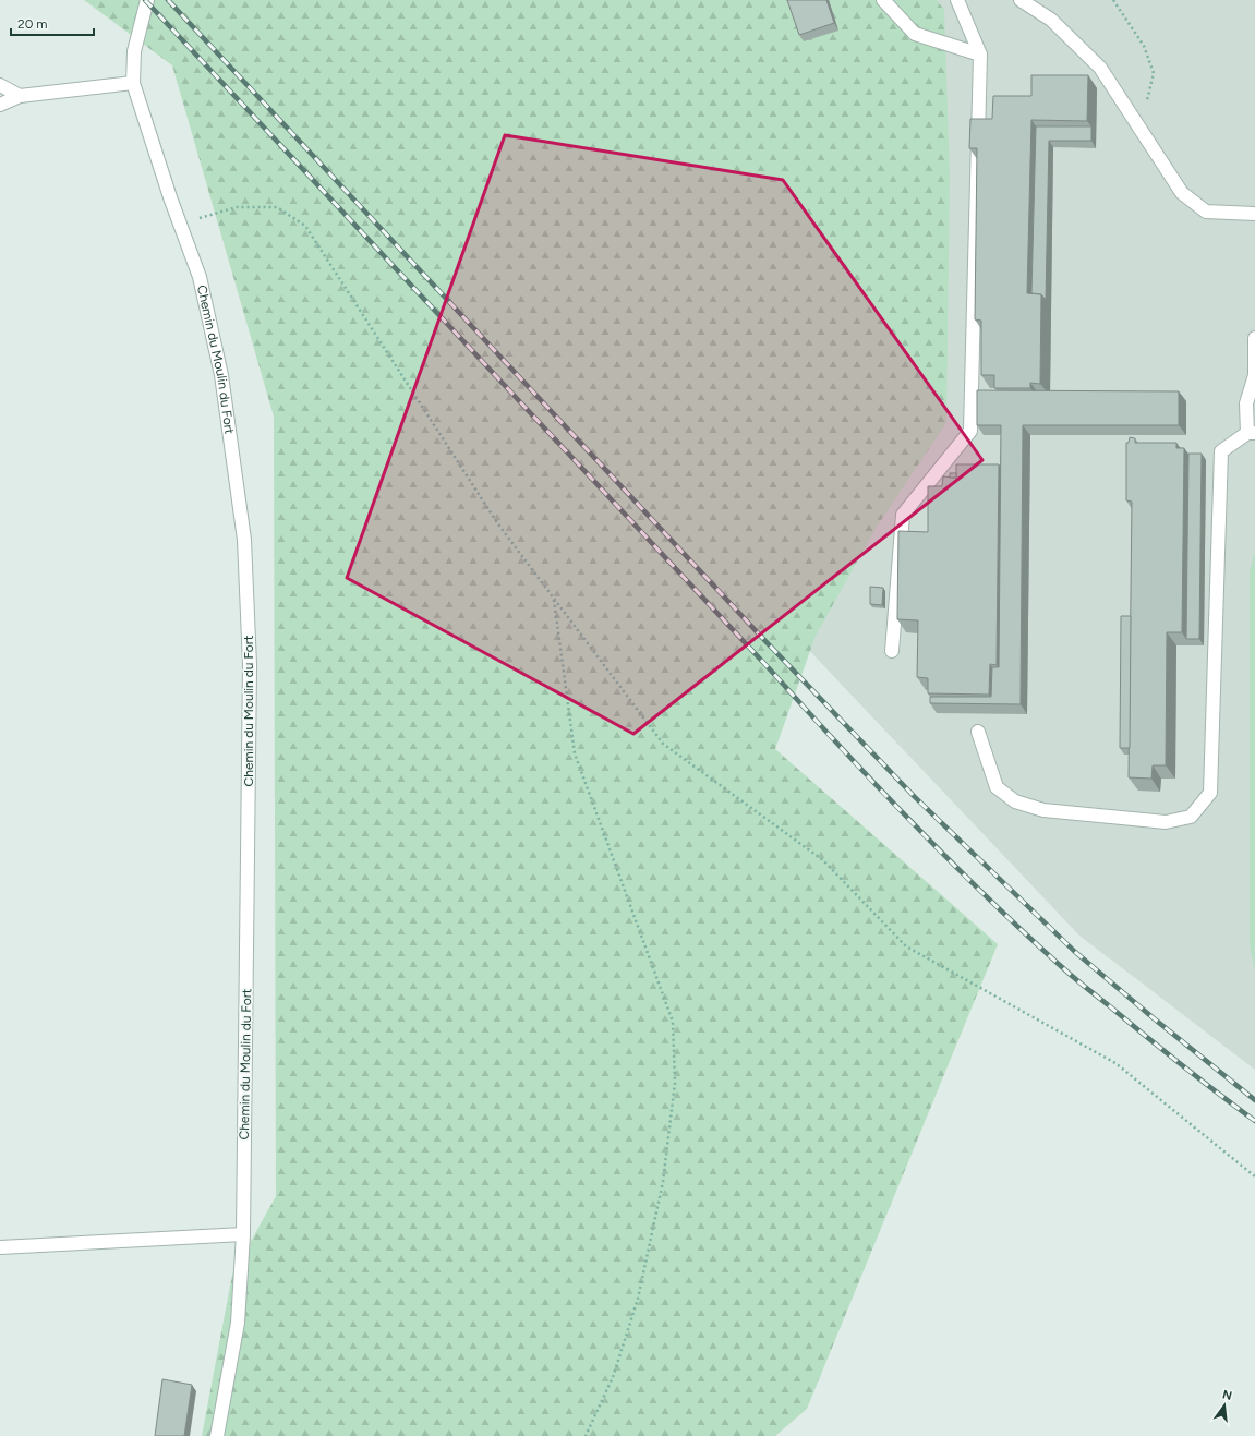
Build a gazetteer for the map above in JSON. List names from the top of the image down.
{
  "streets": {
    "street": ["Chemin du Moulin du Fort"]
  },
  "scale_bar": "20 m",
  "north": "top"
}
